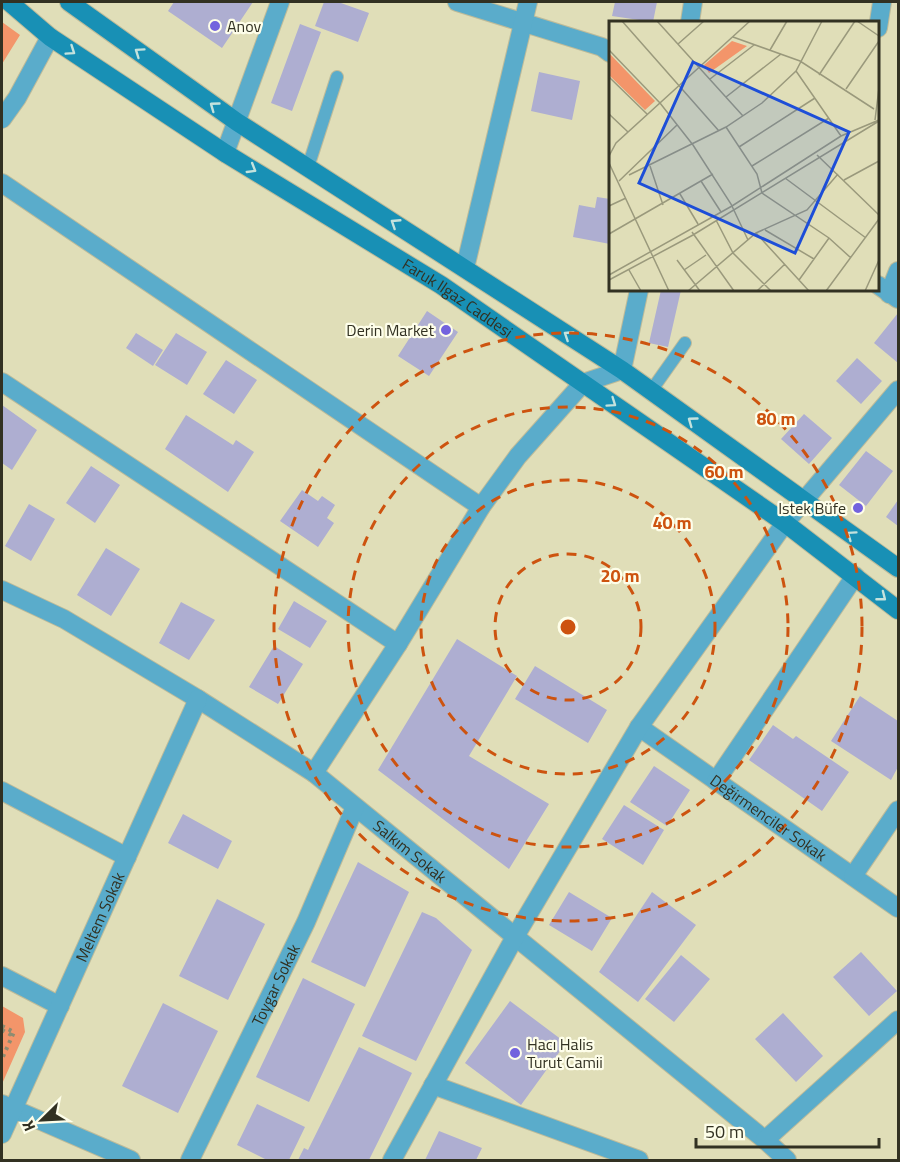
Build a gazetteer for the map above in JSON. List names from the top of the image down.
{
  "streets": {
    "street": [
      "Faruk Ilgaz Caddesi",
      "Değirmenciler Sokak",
      "Salkım Sokak",
      "Meltem Sokak",
      "Toygar Sokak"
    ]
  },
  "crossings": [
    ["Salkım Sokak", "Meltem Sokak"],
    ["Salkım Sokak", "Toygar Sokak"]
  ],
  "places": [
    "Anov",
    "Derin Market",
    "Istek Büfe",
    "Hacı Halis Turut Camii"
  ],
  "scale_bar": "50 m",
  "north": "bottom left",
  "rings": [
    "80 m",
    "60 m",
    "40 m",
    "20 m"
  ]
}
